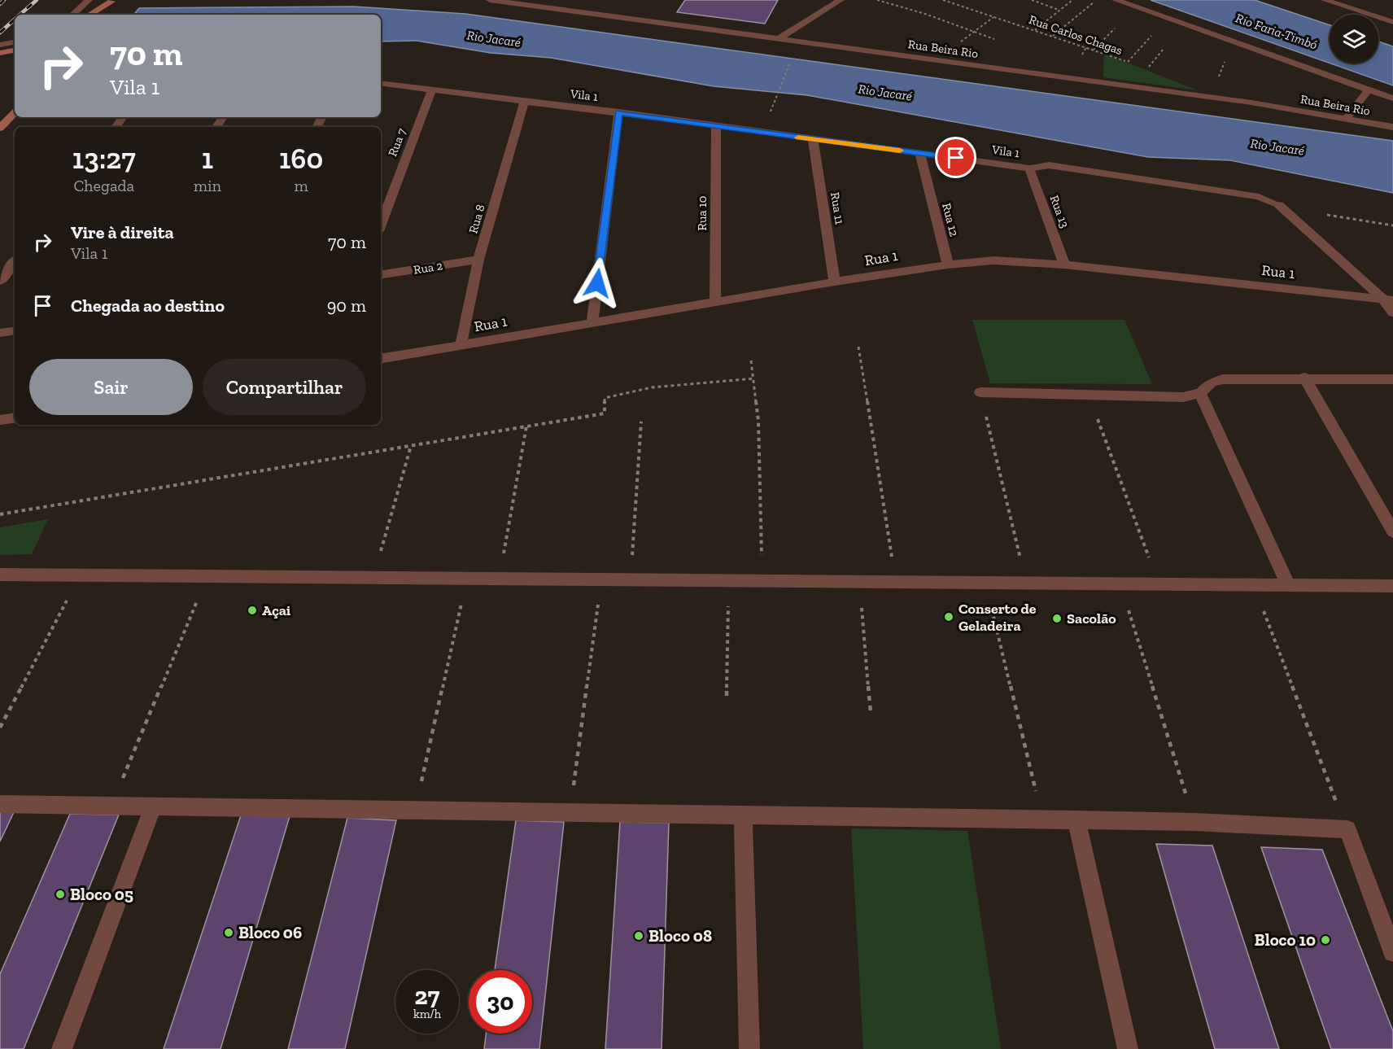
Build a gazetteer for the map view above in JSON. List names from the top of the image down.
{
  "streets": {
    "street": [
      "Rua Beira Rio",
      "Vila 1",
      "Rua 7",
      "Rua 11",
      "Rua 13",
      "Rua 10",
      "Rua 8",
      "Rua 12",
      "Rua 1",
      "Rua 2"
    ],
    "path": ["Rua Carlos Chagas"]
  },
  "crossings": [
    ["Vila 1", "Rua 7"],
    ["Vila 1", "Rua 11"],
    ["Vila 1", "Rua 13"],
    ["Vila 1", "Rua 10"],
    ["Vila 1", "Rua 8"],
    ["Vila 1", "Rua 12"],
    ["Vila 1", "Rua 1"],
    ["Rua 11", "Rua 1"],
    ["Rua 13", "Rua 1"],
    ["Rua 10", "Rua 1"],
    ["Rua 8", "Rua 1"],
    ["Rua 8", "Rua 2"],
    ["Rua 12", "Rua 1"]
  ],
  "water": ["Rio Faria-Timbó", "Rio Jacaré"],
  "places": [
    "Açai",
    "Conserto de Geladeira",
    "Sacolão",
    "Bloco 05",
    "Bloco 06",
    "Bloco 08",
    "Bloco 10"
  ],
  "page": {
    "turn": ["70 m", "Vila 1"],
    "eta": [
      "13:27",
      "Chegada",
      "1",
      "min",
      "160",
      "m"
    ],
    "list": [
      {
        "name": "Vire à direita",
        "note": "Vila 1",
        "value": "70 m"
      },
      {
        "name": "Chegada ao destino",
        "value": "90 m"
      }
    ],
    "buttons": ["Sair", "Compartilhar"],
    "speed": "27 km/h",
    "limit": "30"
  }
}
